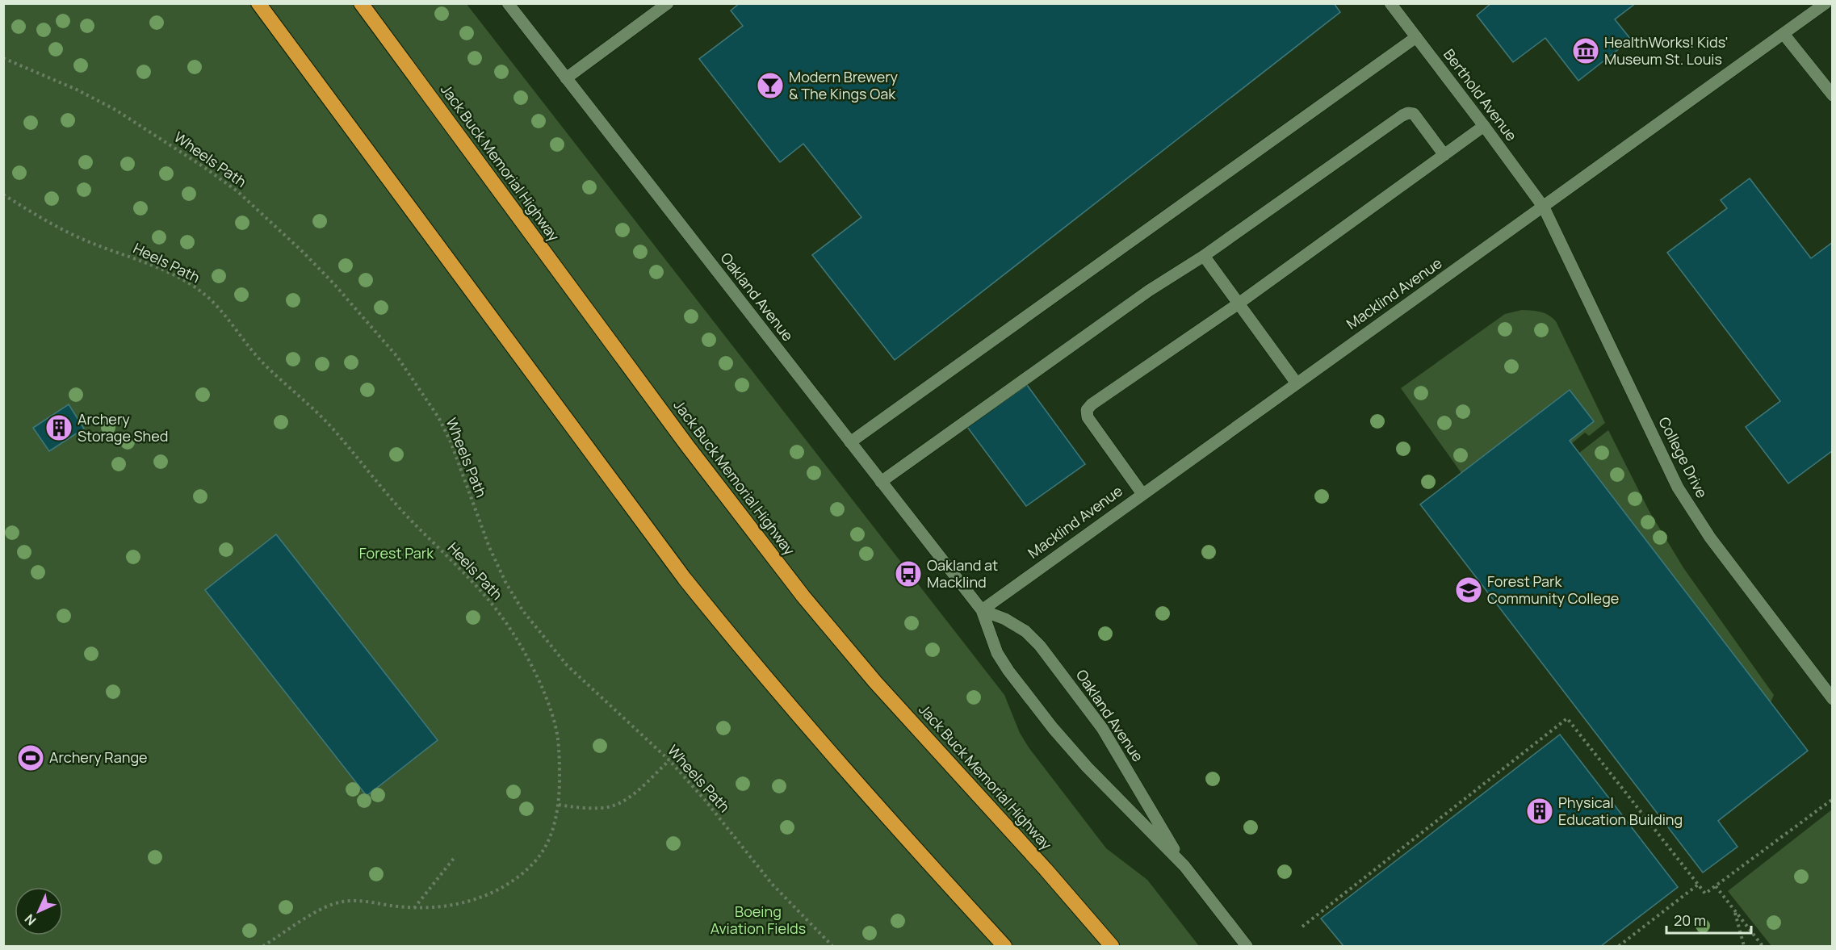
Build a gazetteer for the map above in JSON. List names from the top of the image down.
{
  "streets": {
    "highway": ["Jack Buck Memorial Highway"],
    "street": [
      "Berthold Avenue",
      "Macklind Avenue",
      "Oakland Avenue",
      "College Drive"
    ],
    "path": ["Wheels Path", "Heels Path"]
  },
  "crossings": [
    ["Berthold Avenue", "Macklind Avenue"],
    ["Berthold Avenue", "College Drive"],
    ["Macklind Avenue", "Oakland Avenue"],
    ["Macklind Avenue", "College Drive"]
  ],
  "parks": ["Forest Park", "Boeing Aviation Fields"],
  "places": {
    "museum": ["HealthWorks! Kids' Museum St. Louis"],
    "bar": ["Modern Brewery & The Kings Oak"],
    "building": ["Archery Storage Shed", "Physical Education Building"],
    "bus stop": ["Oakland at Macklind"],
    "school or university": ["Forest Park Community College"],
    "sports": ["Archery Range"]
  },
  "scale_bar": "20 m",
  "north": "bottom left"
}
